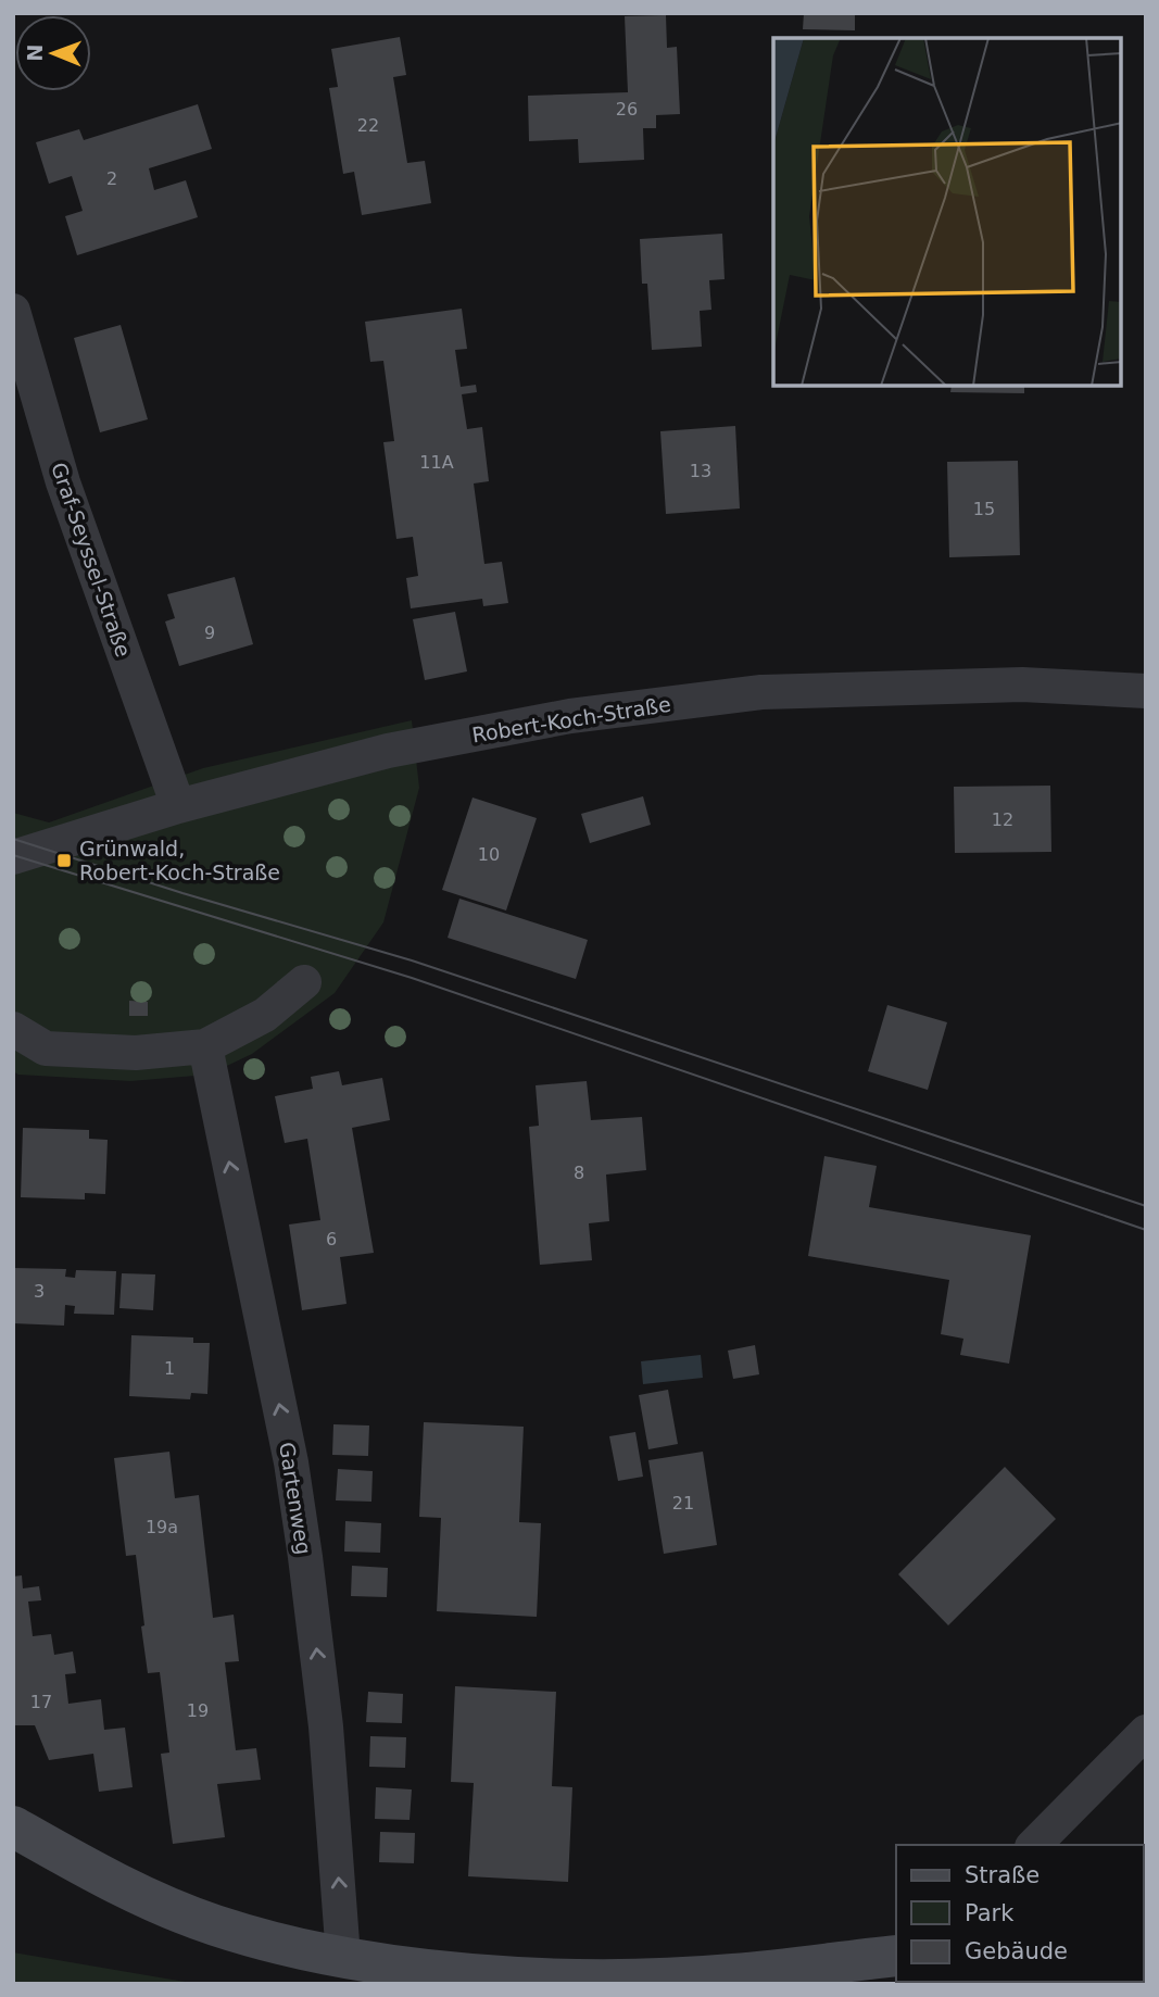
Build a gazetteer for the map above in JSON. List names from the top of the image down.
{
  "streets": {
    "street": ["Graf-Seyssel-Straße", "Robert-Koch-Straße", "Gartenweg"]
  },
  "crossings": [
    ["Graf-Seyssel-Straße", "Robert-Koch-Straße"]
  ],
  "one_way": ["Gartenweg"],
  "places": {
    "transit": ["Grünwald, Robert-Koch-Straße"]
  },
  "house_numbers": [
    "26",
    "22",
    "2",
    "11A",
    "13",
    "15",
    "9",
    "12",
    "10",
    "8",
    "6",
    "3",
    "1",
    "21",
    "19a",
    "17",
    "19"
  ],
  "legend": ["Straße", "Park", "Gebäude"],
  "north": "left"
}
